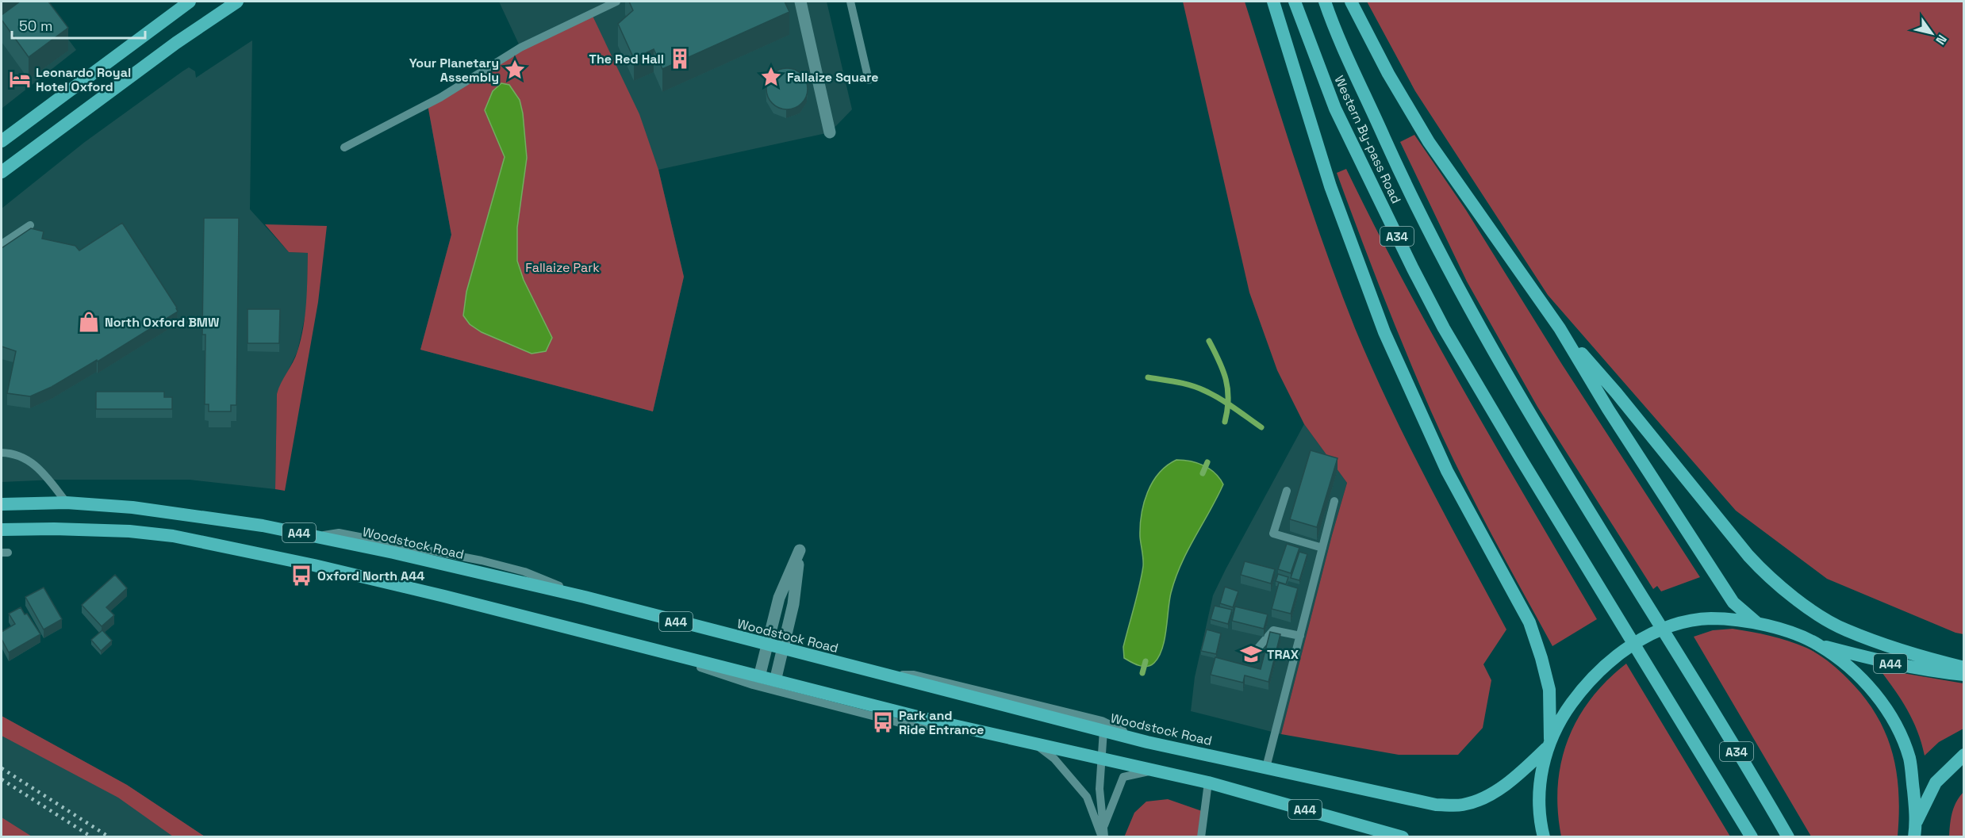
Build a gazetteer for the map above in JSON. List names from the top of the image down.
{
  "streets": {
    "highway": [
      "Western By-pass Road",
      "A34",
      "A44",
      "Woodstock Road"
    ]
  },
  "parks": ["Fallaize Park"],
  "places": {
    "building": ["The Red Hall"],
    "place": ["Your Planetary Assembly", "Fallaize Square"],
    "hotel": ["Leonardo Royal Hotel Oxford"],
    "shop": ["North Oxford BMW"],
    "bus stop": ["Oxford North A44", "Park and Ride Entrance"],
    "school or university": ["TRAX"]
  },
  "scale_bar": "50 m",
  "north": "bottom right"
}
